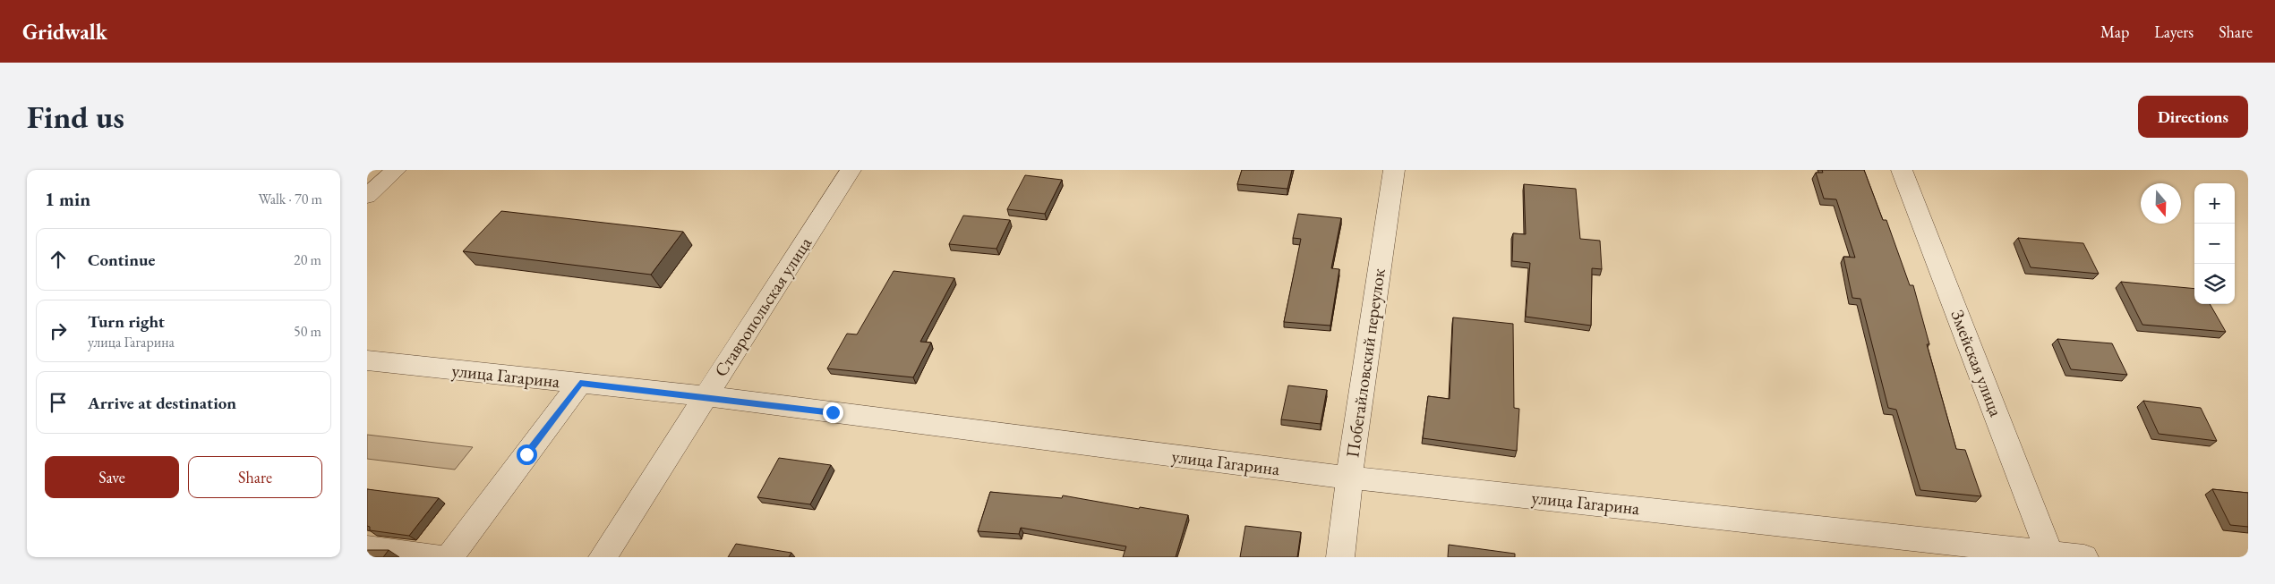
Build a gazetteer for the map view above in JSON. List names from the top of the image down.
{
  "streets": {
    "street": [
      "Ставропольская улица",
      "Побегайловский переулок",
      "Змейская улица",
      "улица Гагарина"
    ]
  },
  "crossings": [
    ["Ставропольская улица", "улица Гагарина"],
    ["Побегайловский переулок", "улица Гагарина"],
    ["Змейская улица", "улица Гагарина"]
  ],
  "north": "bottom",
  "page": {
    "header": "Gridwalk",
    "nav": ["Map", "Layers", "Share"],
    "buttons": [
      "Directions",
      ["Save", "Share"]
    ],
    "title": "Find us",
    "heading": ["1 min", "Walk · 70 m"],
    "map_buttons": ["+", "−"],
    "list": [
      ["Continue", "20 m"],
      ["Turn right", "улица Гагарина", "50 m"],
      "Arrive at destination"
    ]
  }
}
